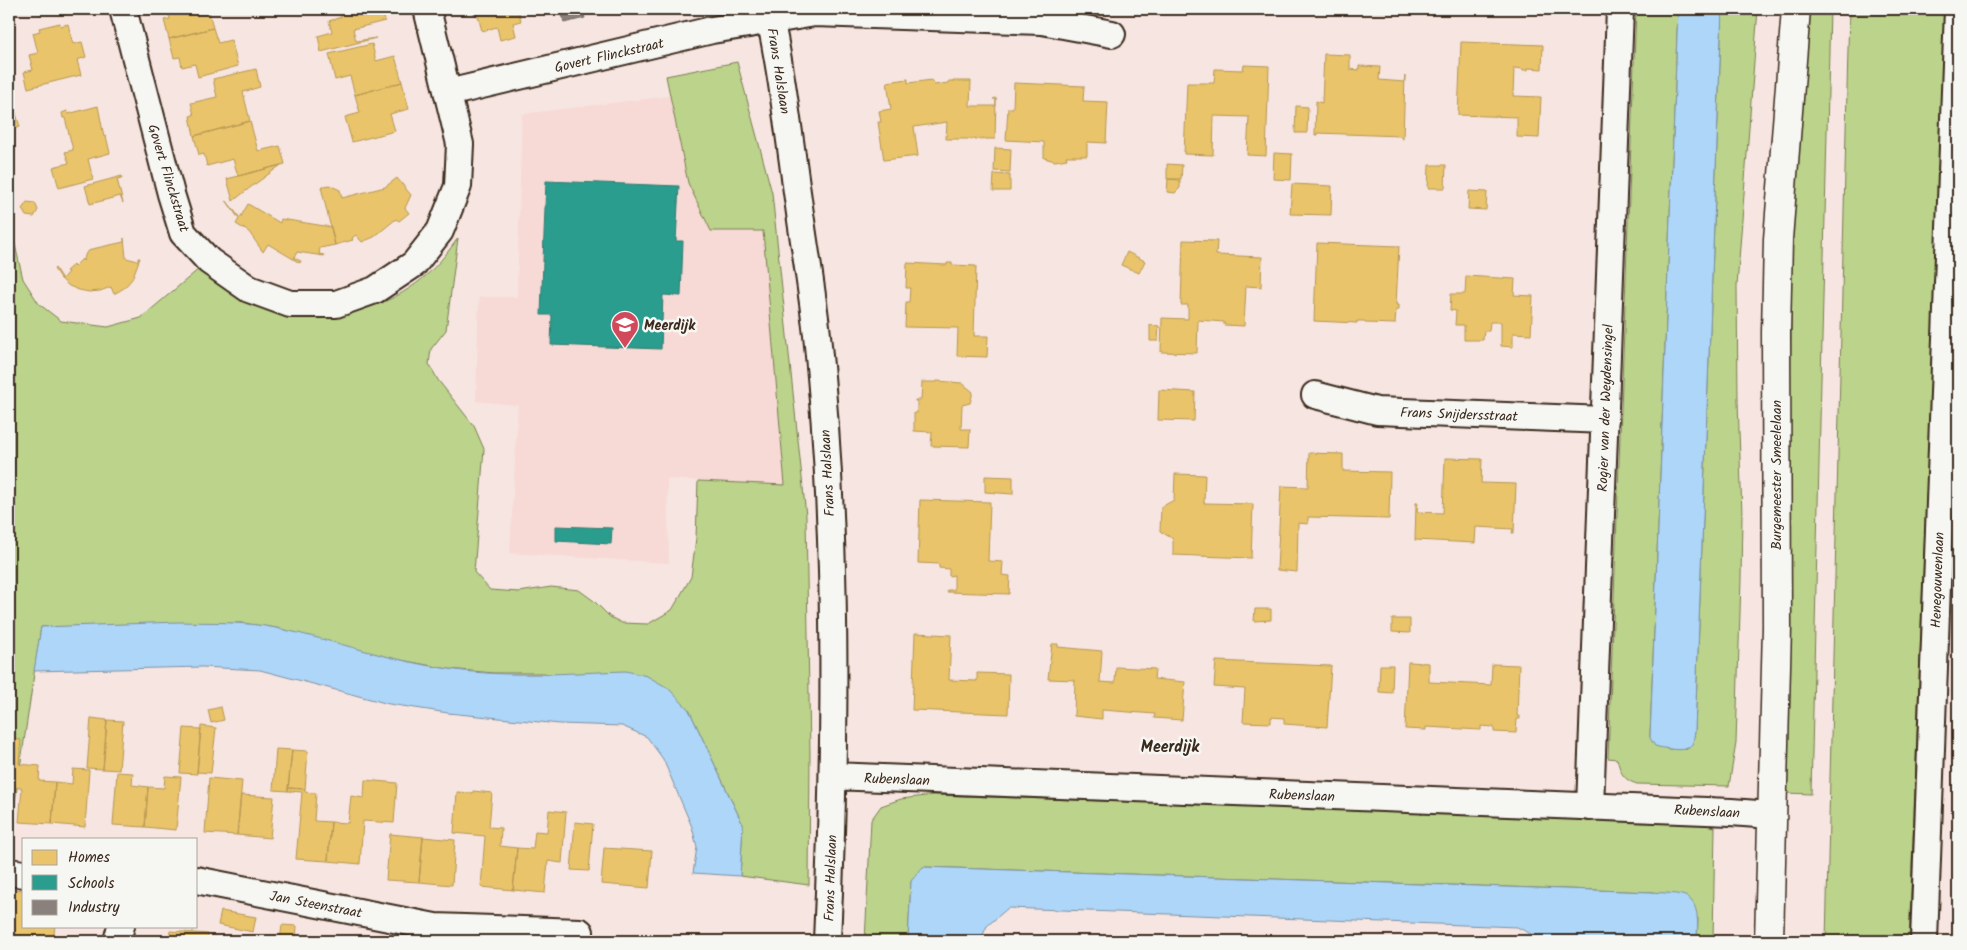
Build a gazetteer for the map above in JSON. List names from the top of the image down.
{
  "streets": {
    "street": [
      "Govert Flinckstraat",
      "Frans Halslaan",
      "Rogier van der Weydensingel",
      "Frans Snijdersstraat",
      "Burgemeester Smeelelaan",
      "Henegouwenlaan",
      "Rubenslaan",
      "Jan Steenstraat"
    ]
  },
  "crossings": [
    ["Govert Flinckstraat", "Frans Halslaan"],
    ["Frans Halslaan", "Rubenslaan"],
    ["Rogier van der Weydensingel", "Frans Snijdersstraat"],
    ["Rogier van der Weydensingel", "Rubenslaan"],
    ["Burgemeester Smeelelaan", "Rubenslaan"]
  ],
  "districts": ["Meerdijk"],
  "places": {
    "school or university": ["Meerdijk"]
  },
  "legend": ["Homes", "Schools", "Industry"]
}
